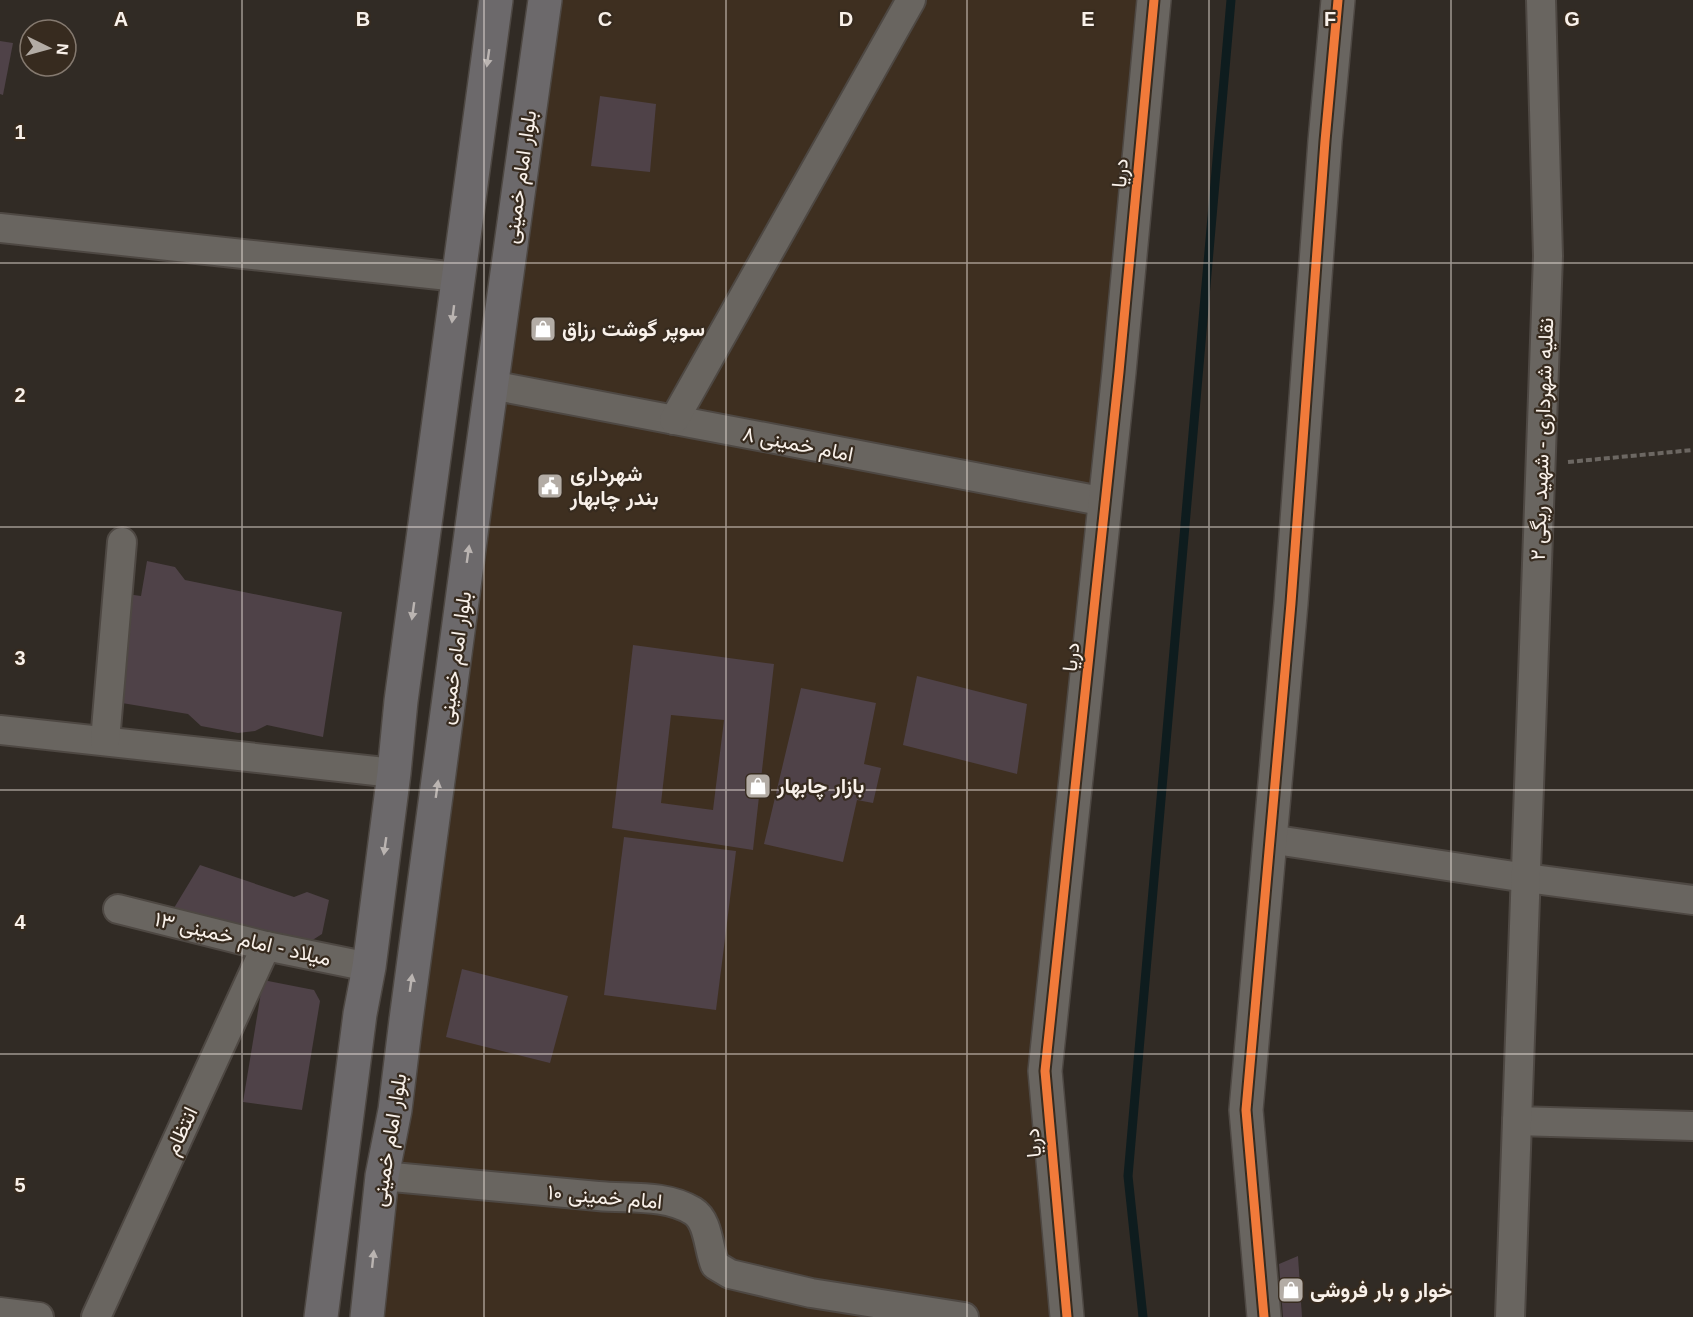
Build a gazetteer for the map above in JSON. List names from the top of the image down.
{
  "streets": {
    "main road": ["بلوار امام خمینی"],
    "street": [
      "دریا",
      "نقلیه شهرداری - شهید ریگی ۲",
      "امام خمینی ۸",
      "میلاد - امام خمینی ۱۳",
      "انتظام",
      "امام خمینی ۱۰"
    ]
  },
  "crossings": [
    ["دریا", "امام خمینی ۸"],
    ["بلوار امام خمینی", "امام خمینی ۸"],
    ["بلوار امام خمینی", "میلاد - امام خمینی ۱۳"],
    ["بلوار امام خمینی", "امام خمینی ۱۰"],
    ["میلاد - امام خمینی ۱۳", "انتظام"]
  ],
  "places": {
    "shop": ["سوپر گوشت رزاق", "بازار چابهار", "خوار و بار فروشی"],
    "public building": ["شهرداری بندر چابهار"]
  },
  "north": "right",
  "grid": {
    "columns": [
      "A",
      "B",
      "C",
      "D",
      "E",
      "F",
      "G"
    ],
    "rows": [
      "1",
      "2",
      "3",
      "4",
      "5"
    ]
  }
}
